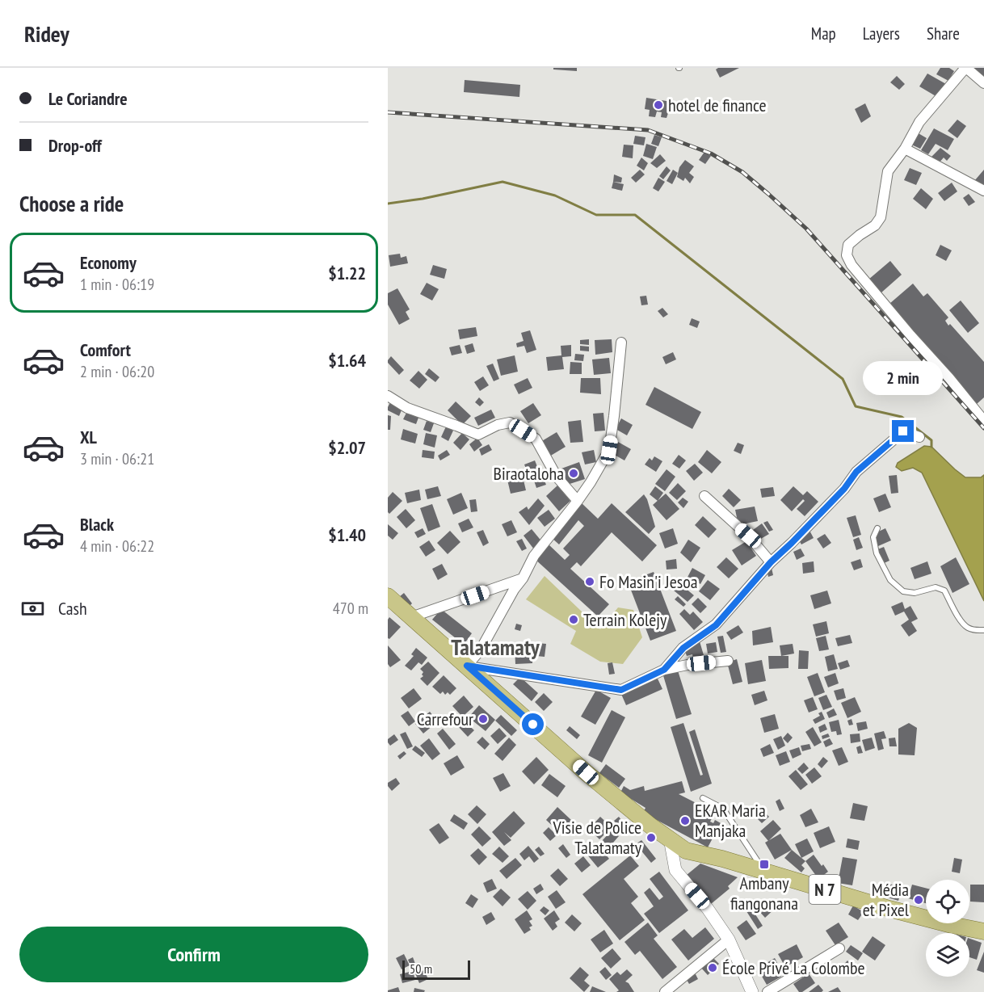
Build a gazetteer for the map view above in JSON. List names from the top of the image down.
{
  "streets": {
    "main road": ["N 7"]
  },
  "districts": ["Talatamaty"],
  "places": {
    "other": [
      "hotel de finance",
      "Biraotaloha",
      "Fo Masin'i Jesoa",
      "Terrain Kolejy",
      "Carrefour",
      "EKAR Maria Manjaka",
      "Visie de Police Talatamaty",
      "Média et Pixel",
      "École Privé La Colombe"
    ],
    "transit": ["Ambany fiangonana"]
  },
  "scale_bar": "50 m",
  "page": {
    "header": "Ridey",
    "nav": ["Map", "Layers", "Share"],
    "banner": ["Le Coriandre", "Drop-off"],
    "heading": "Choose a ride",
    "list": [
      {
        "name": "Economy",
        "note": "1 min · 06:19",
        "value": "$1.22"
      },
      {
        "name": "Comfort",
        "note": "2 min · 06:20",
        "value": "$1.64"
      },
      {
        "name": "XL",
        "note": "3 min · 06:21",
        "value": "$2.07"
      },
      {
        "name": "Black",
        "note": "4 min · 06:22",
        "value": "$1.40"
      }
    ],
    "bubble": "2 min",
    "pay": ["Cash", "470 m"],
    "buttons": "Confirm",
    "scale": "50 m"
  }
}
